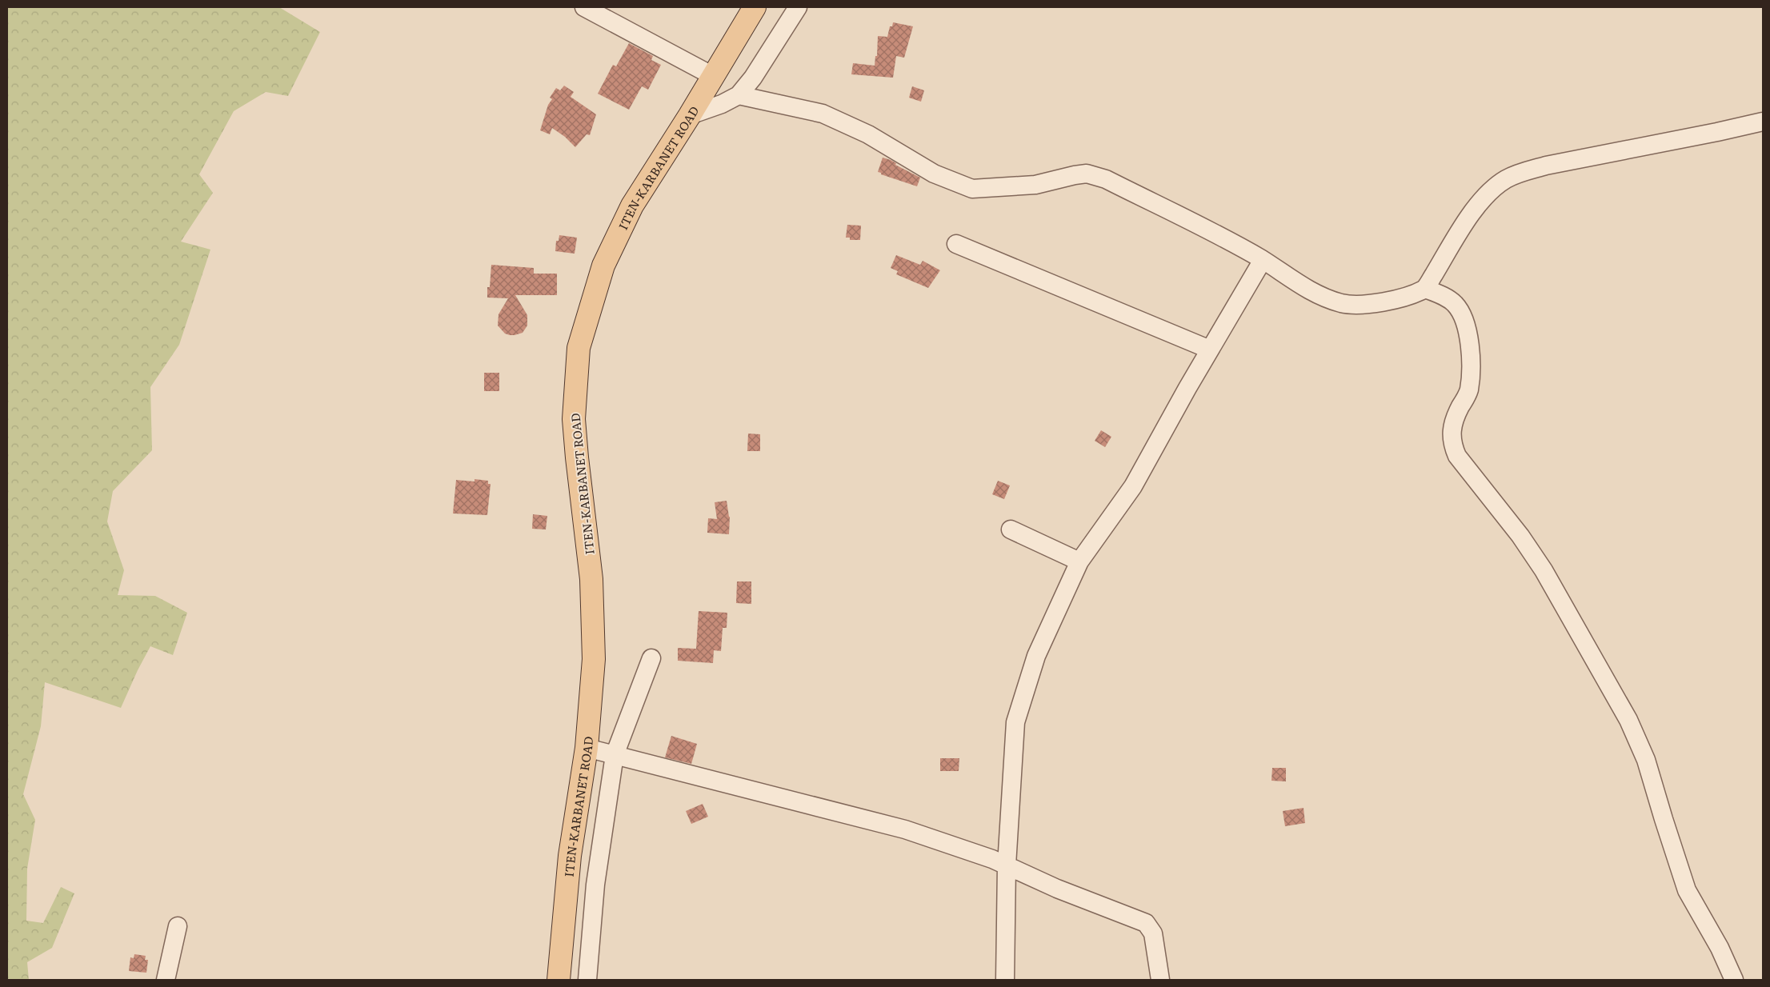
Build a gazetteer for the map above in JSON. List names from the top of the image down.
{
  "streets": {
    "main road": ["ITEN-KARBANET ROAD"]
  }
}
